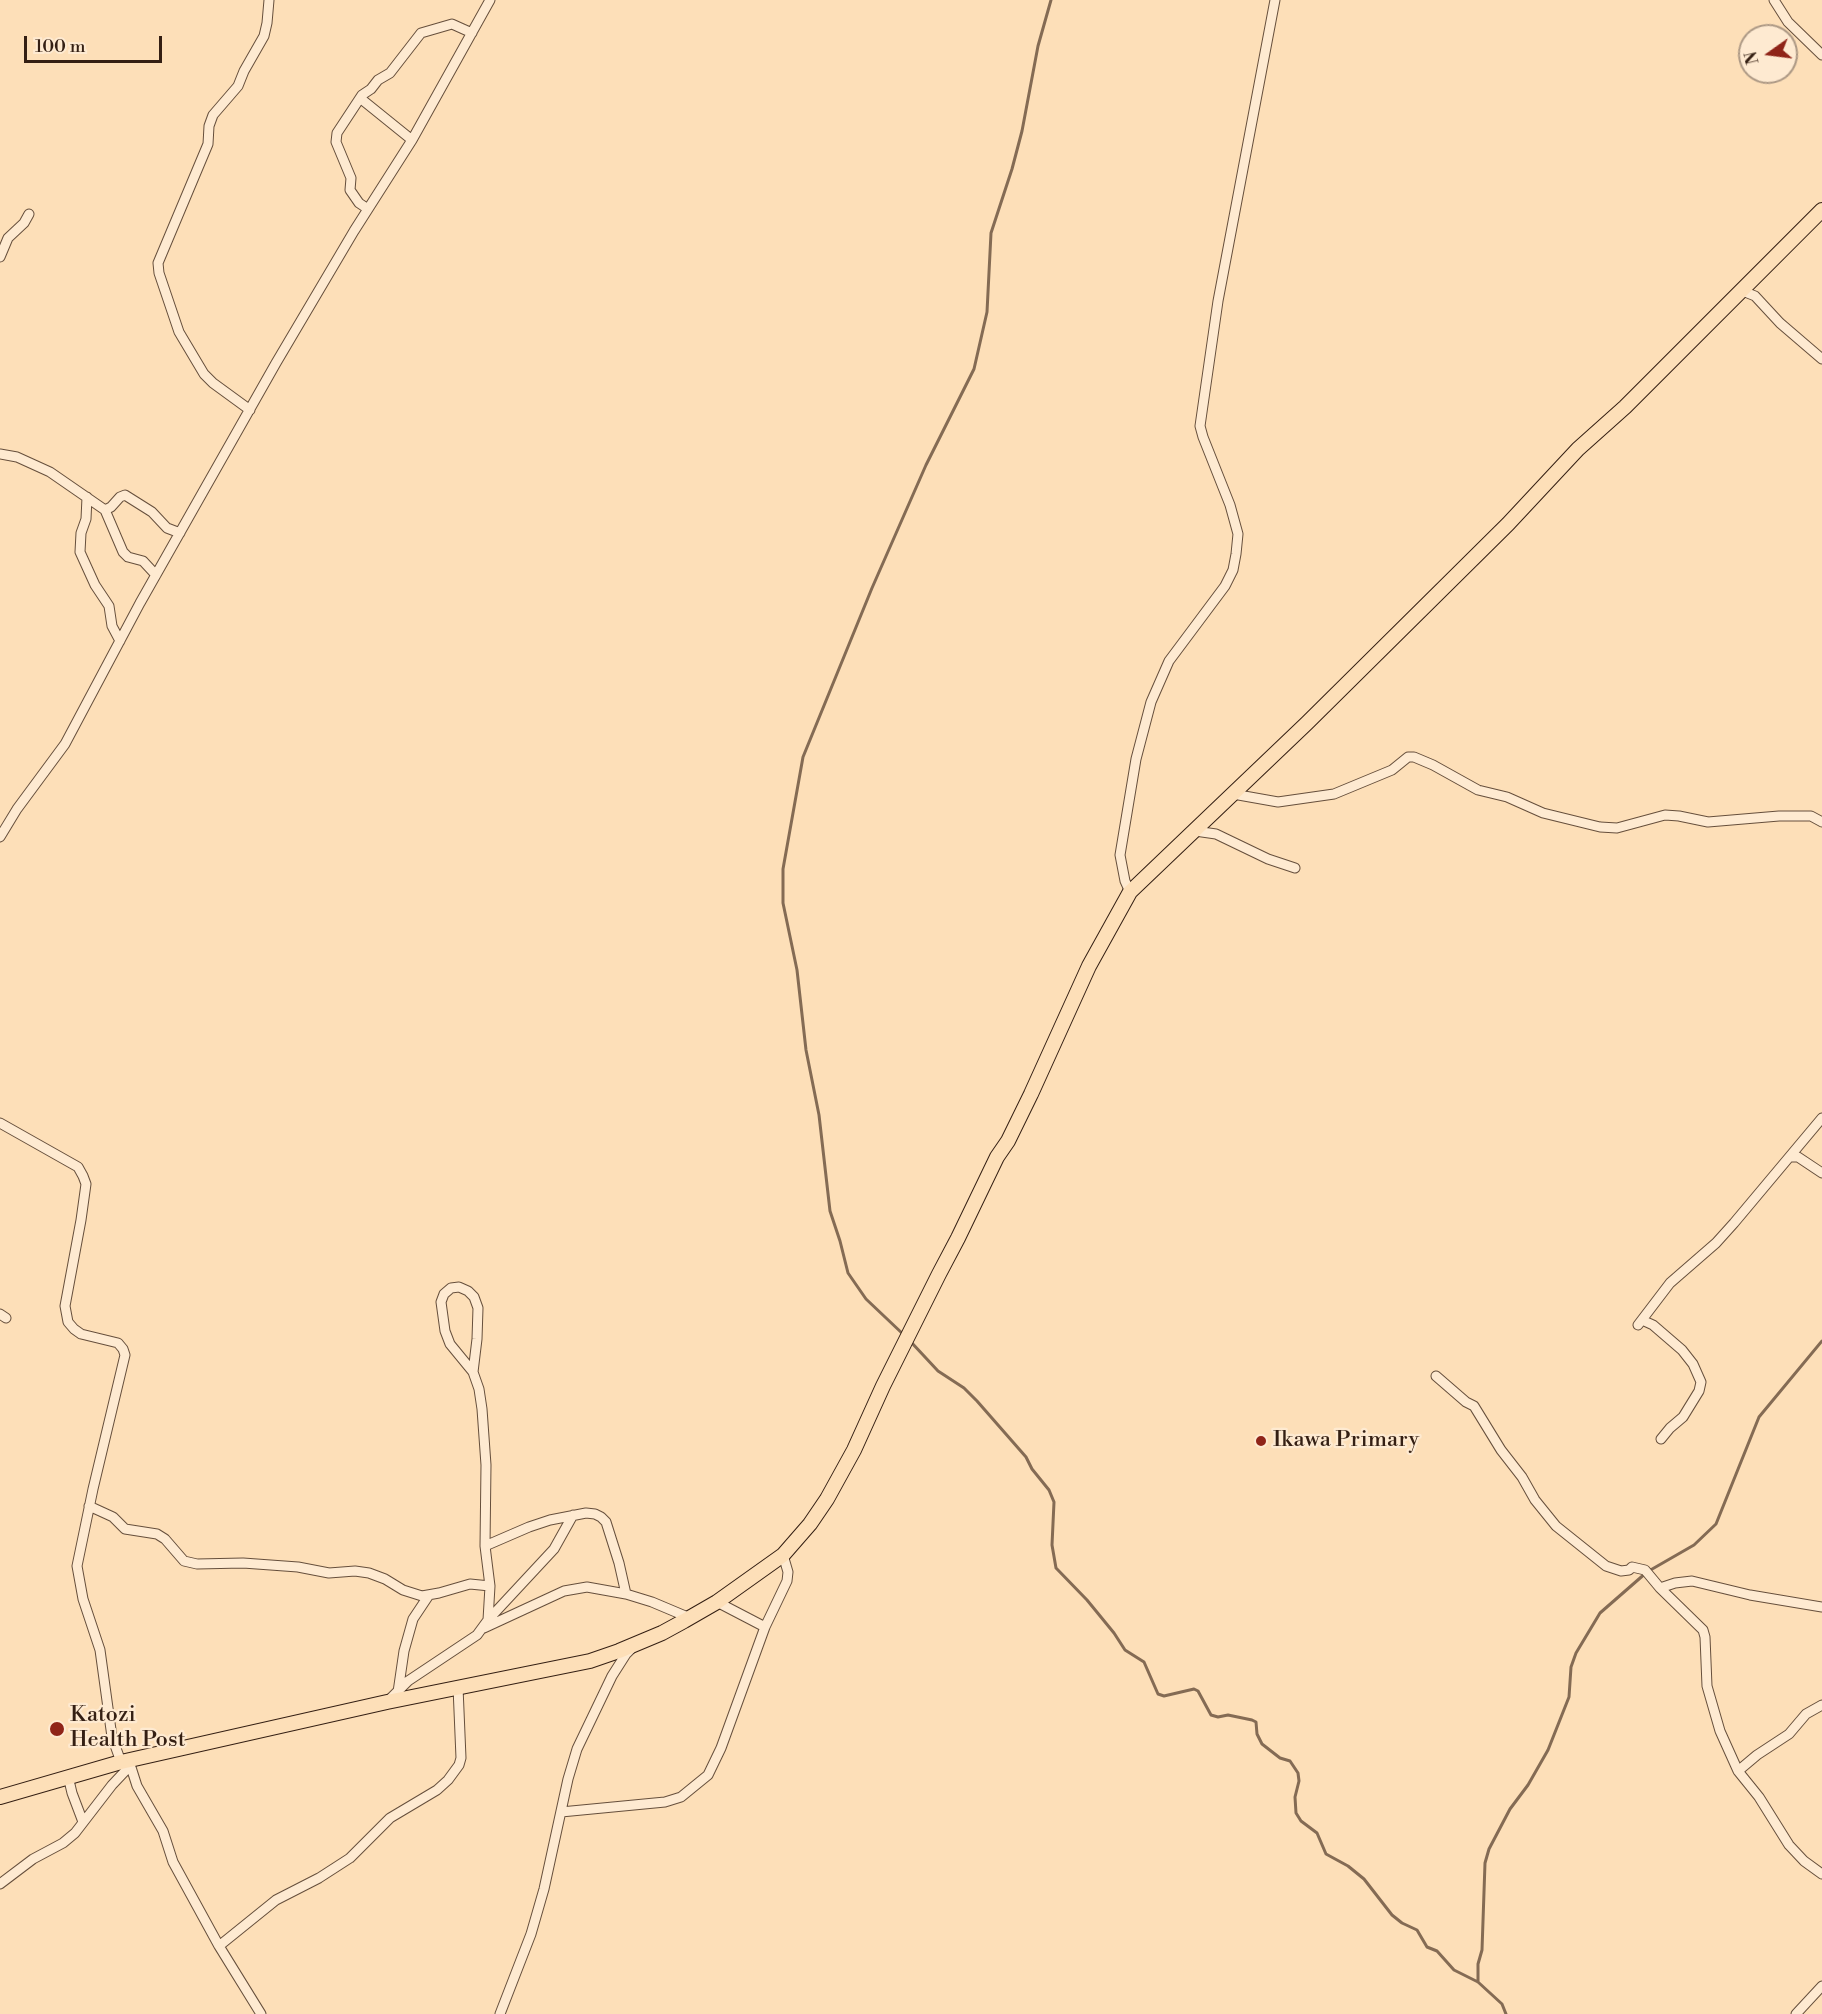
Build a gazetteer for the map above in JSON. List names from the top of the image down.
{
  "places": ["Ikawa Primary", "Katozi Health Post"],
  "scale_bar": "100 m",
  "north": "left"
}
